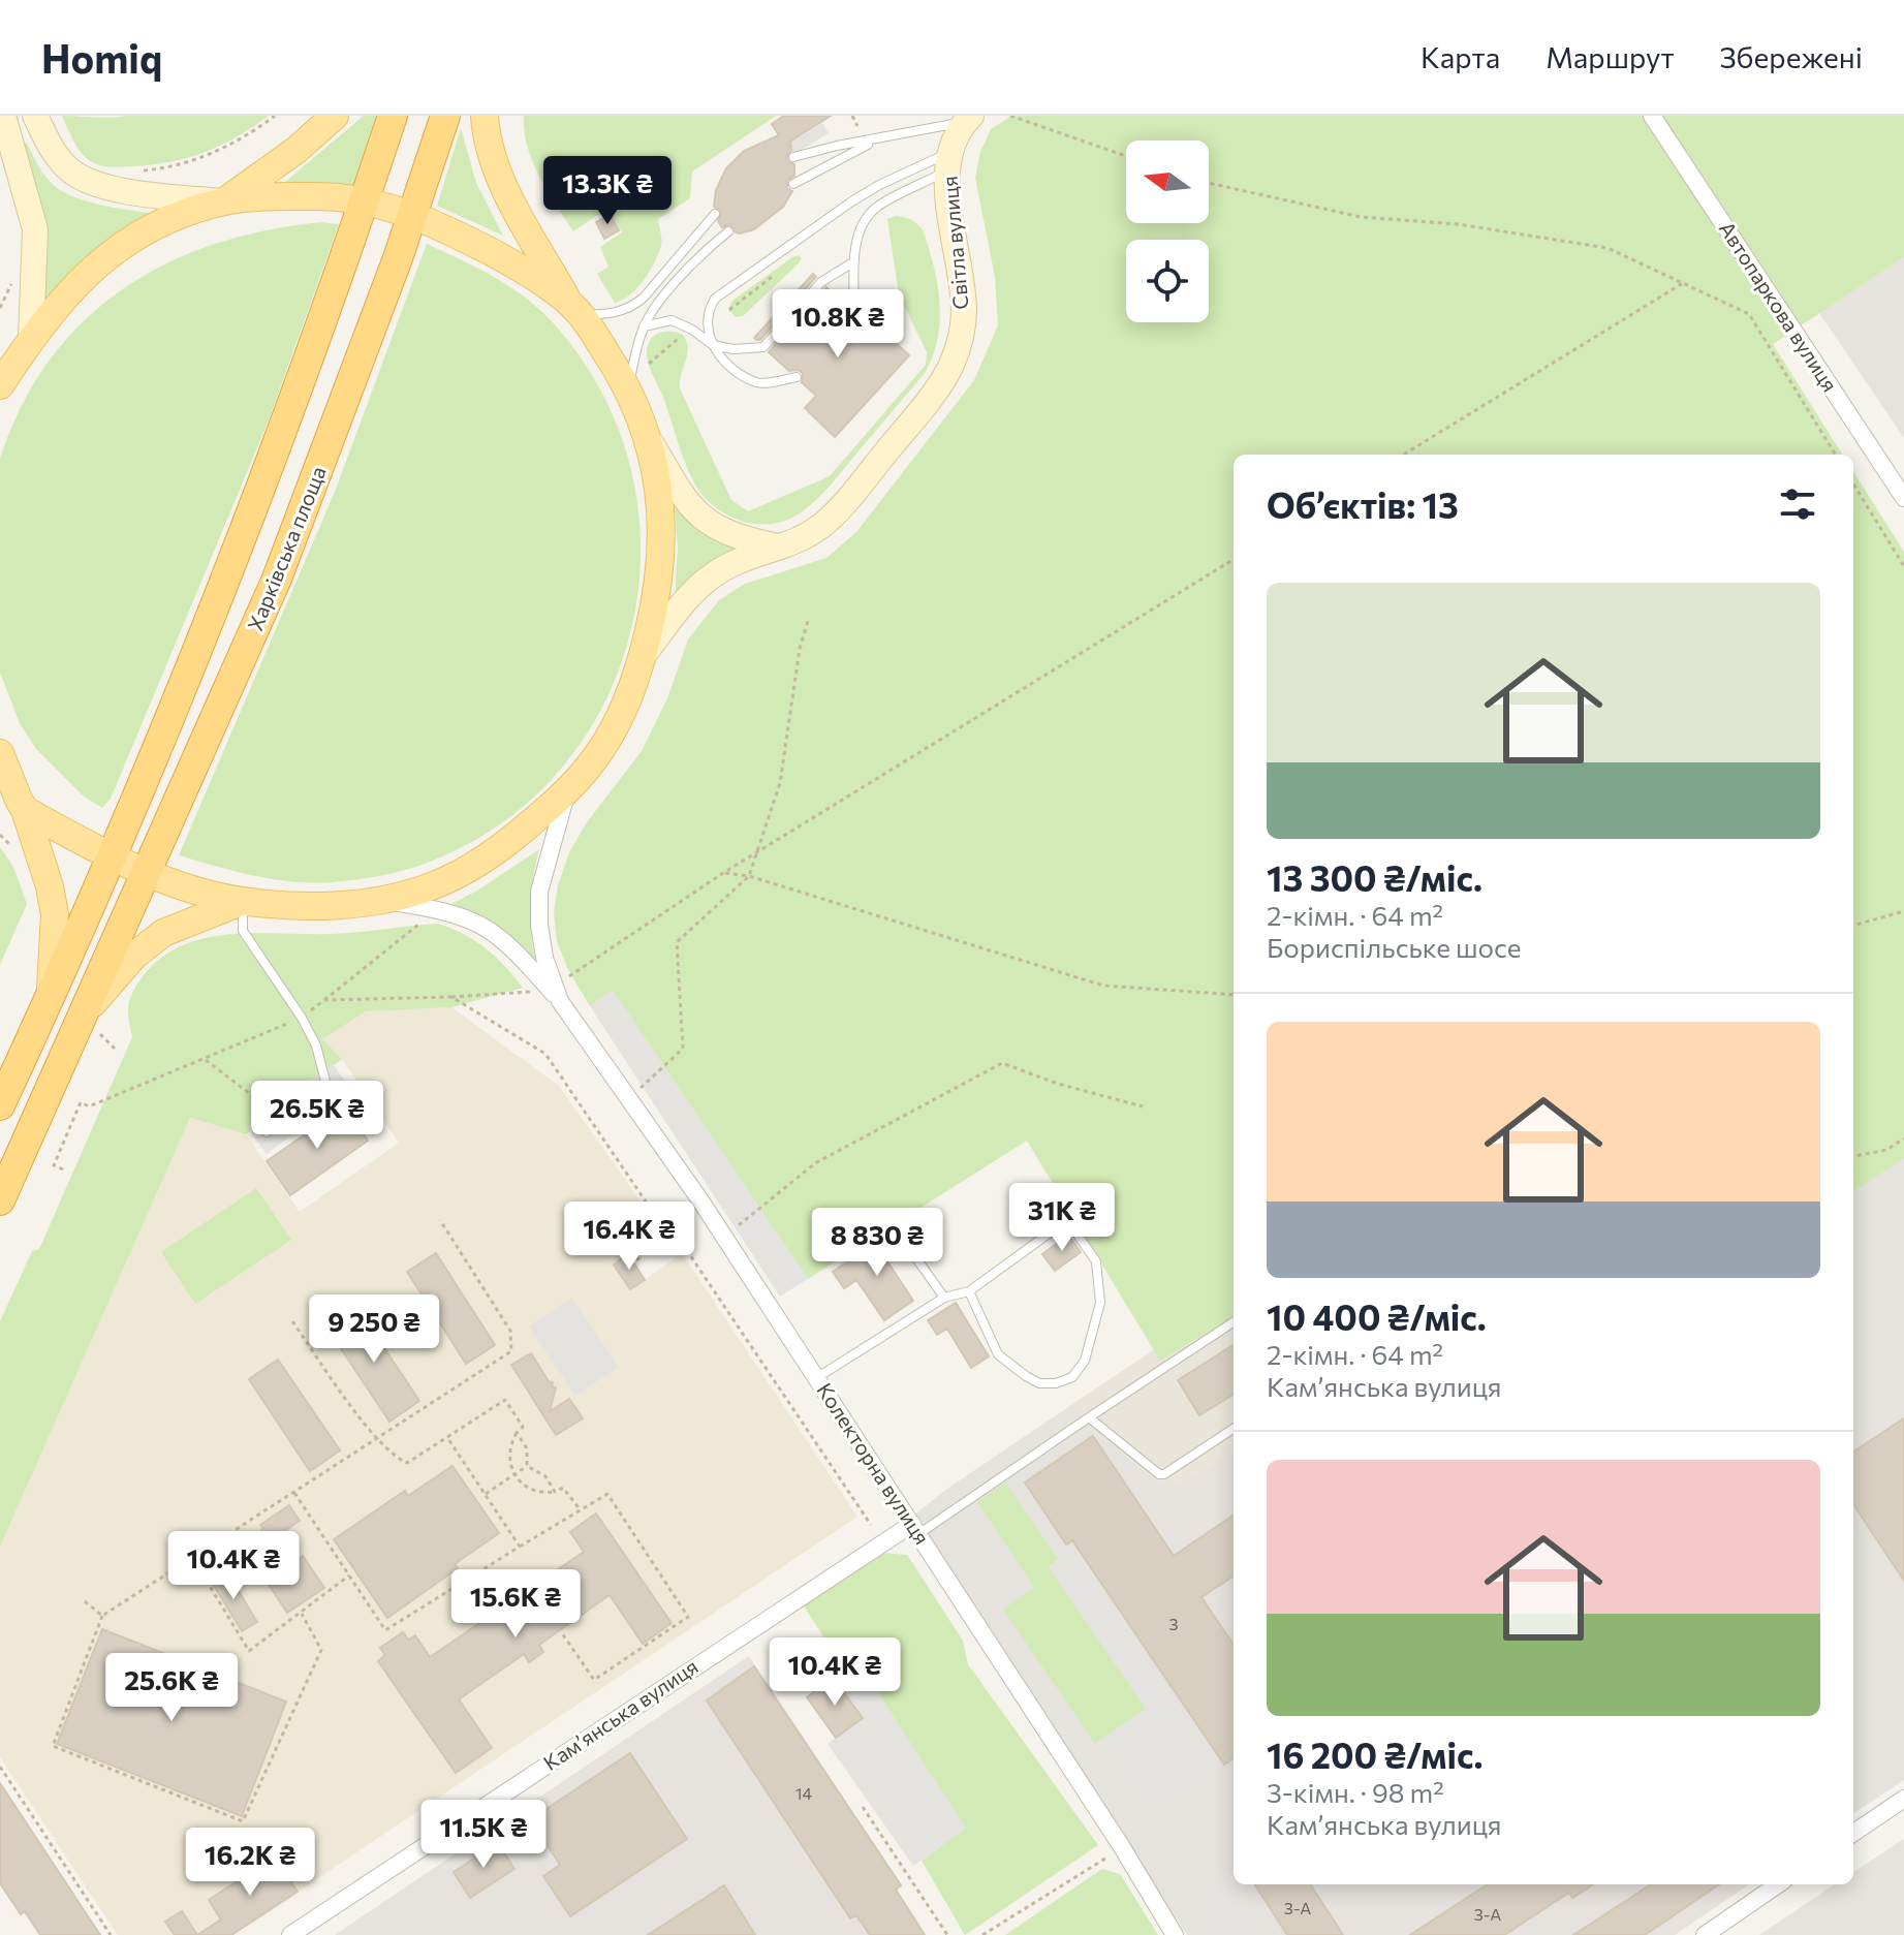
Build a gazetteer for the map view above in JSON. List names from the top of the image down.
{
  "streets": {
    "highway": ["Харківська площа"],
    "main road": ["Світла вулиця"],
    "street": ["Автопаркова вулиця", "Колекторна вулиця", "Камʼянська вулиця"]
  },
  "crossings": [
    ["Колекторна вулиця", "Камʼянська вулиця"]
  ],
  "house_numbers": [
    "3",
    "14",
    "3-А",
    "3-А"
  ],
  "north": "left",
  "page": {
    "header": "Homiq",
    "nav": ["Карта", "Маршрут", "Збережені"],
    "price": [
      "13.3K ₴",
      "10.8K ₴",
      "26.5K ₴",
      "31K ₴",
      "16.4K ₴",
      "8 830 ₴",
      "9 250 ₴",
      "10.4K ₴",
      "15.6K ₴",
      "10.4K ₴",
      "25.6K ₴",
      "11.5K ₴",
      "16.2K ₴"
    ],
    "heading": "Об’єктів: 13",
    "list": [
      {
        "name": "13 300 ₴/міс.",
        "note": "2-кімн. · 64 m² · Бориспільське шосе"
      },
      {
        "name": "10 400 ₴/міс.",
        "note": "2-кімн. · 64 m² · Камʼянська вулиця"
      },
      {
        "name": "16 200 ₴/міс.",
        "note": "3-кімн. · 98 m² · Камʼянська вулиця"
      }
    ]
  }
}
